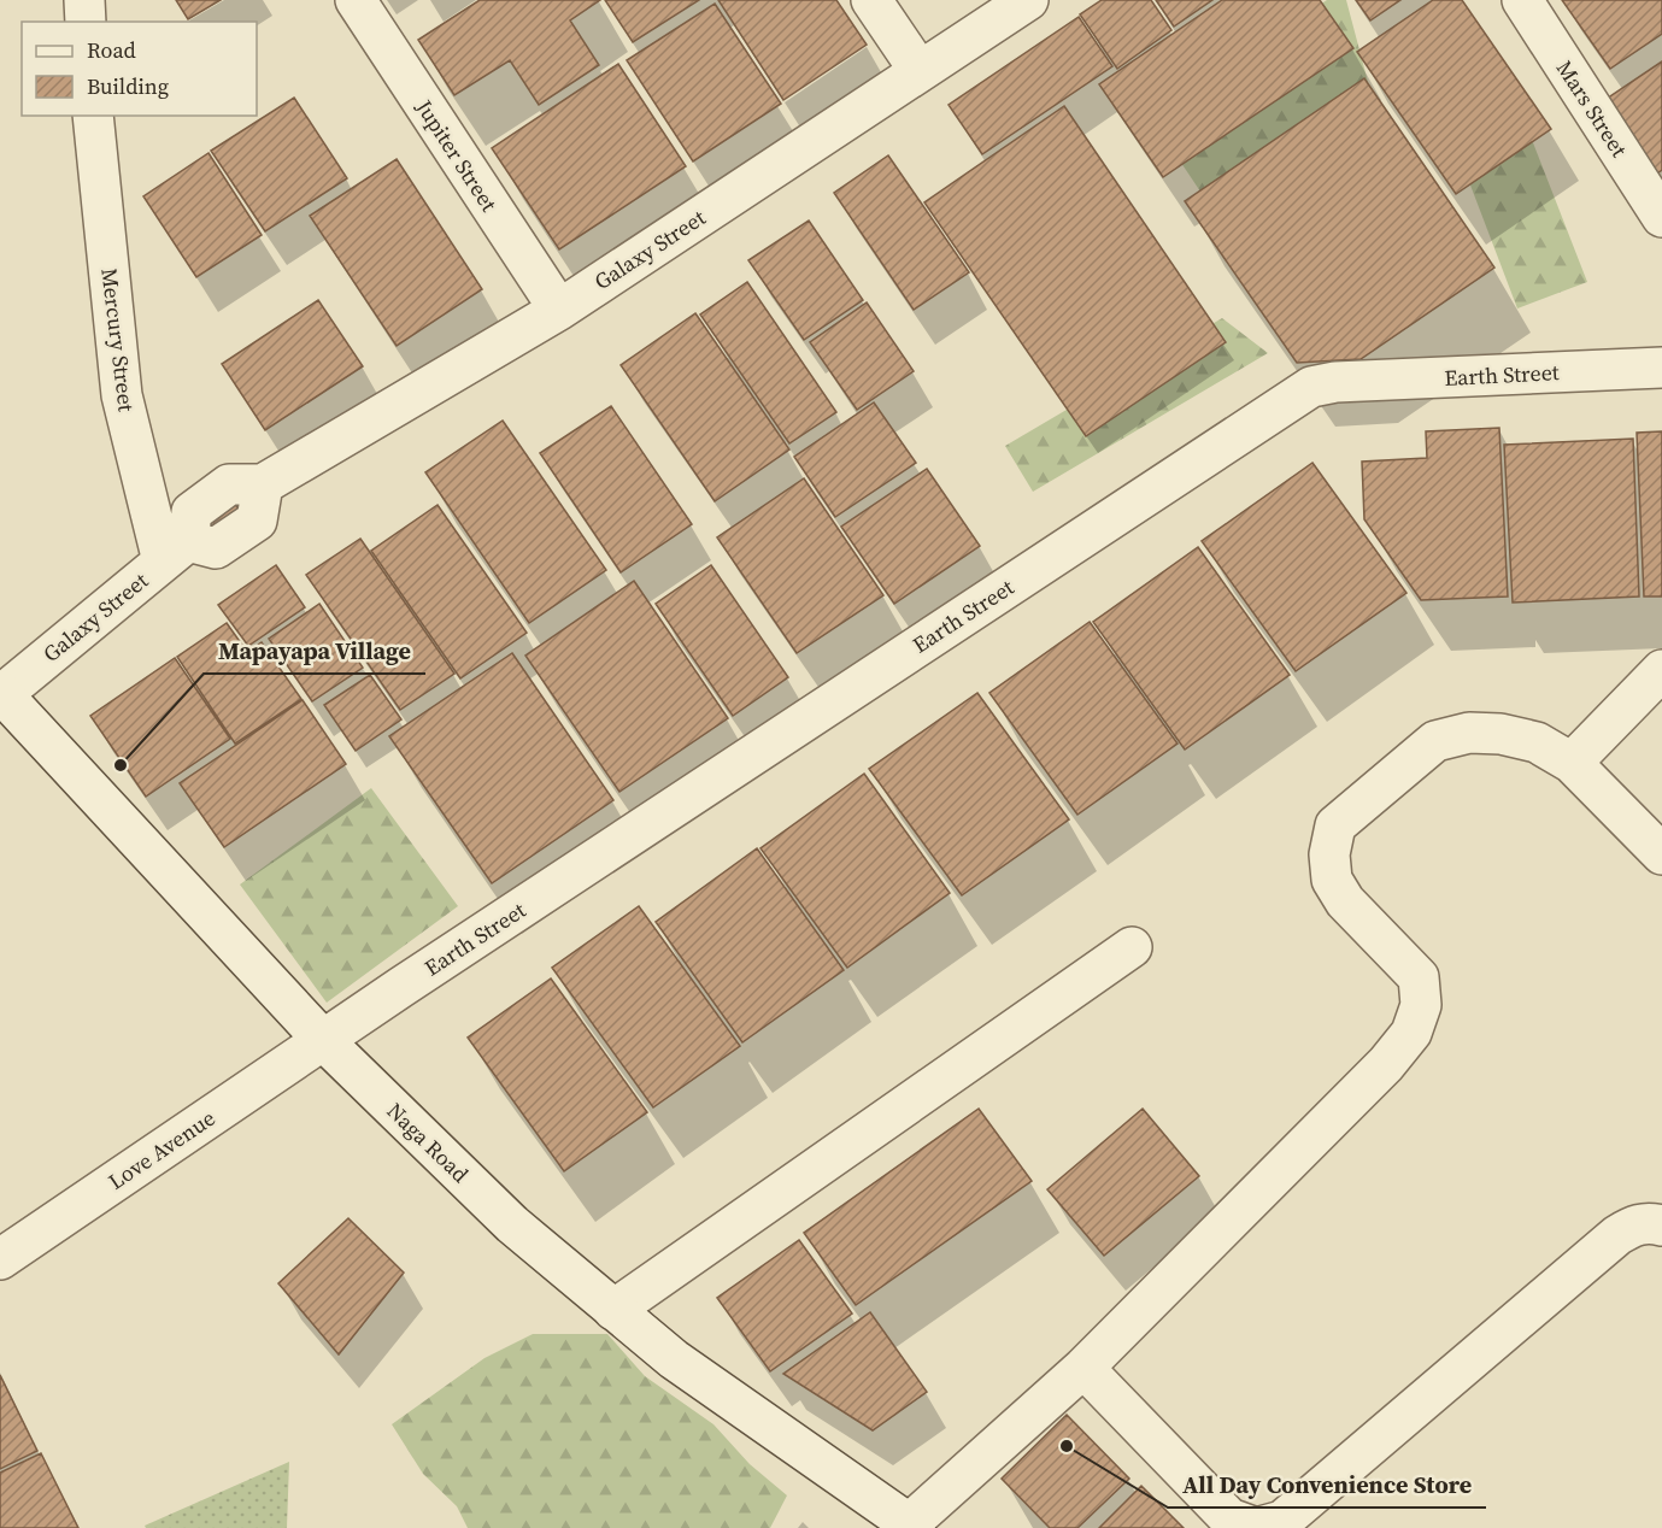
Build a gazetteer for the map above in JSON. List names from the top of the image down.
{
  "streets": {
    "street": [
      "Mars Street",
      "Jupiter Street",
      "Galaxy Street",
      "Mercury Street",
      "Earth Street",
      "Naga Road",
      "Love Avenue"
    ]
  },
  "crossings": [
    ["Jupiter Street", "Galaxy Street"],
    ["Galaxy Street", "Mercury Street"],
    ["Galaxy Street", "Naga Road"],
    ["Earth Street", "Naga Road"],
    ["Earth Street", "Love Avenue"],
    ["Naga Road", "Love Avenue"]
  ],
  "places": ["Mapayapa Village", "All Day Convenience Store"],
  "legend": ["Road", "Building"]
}
